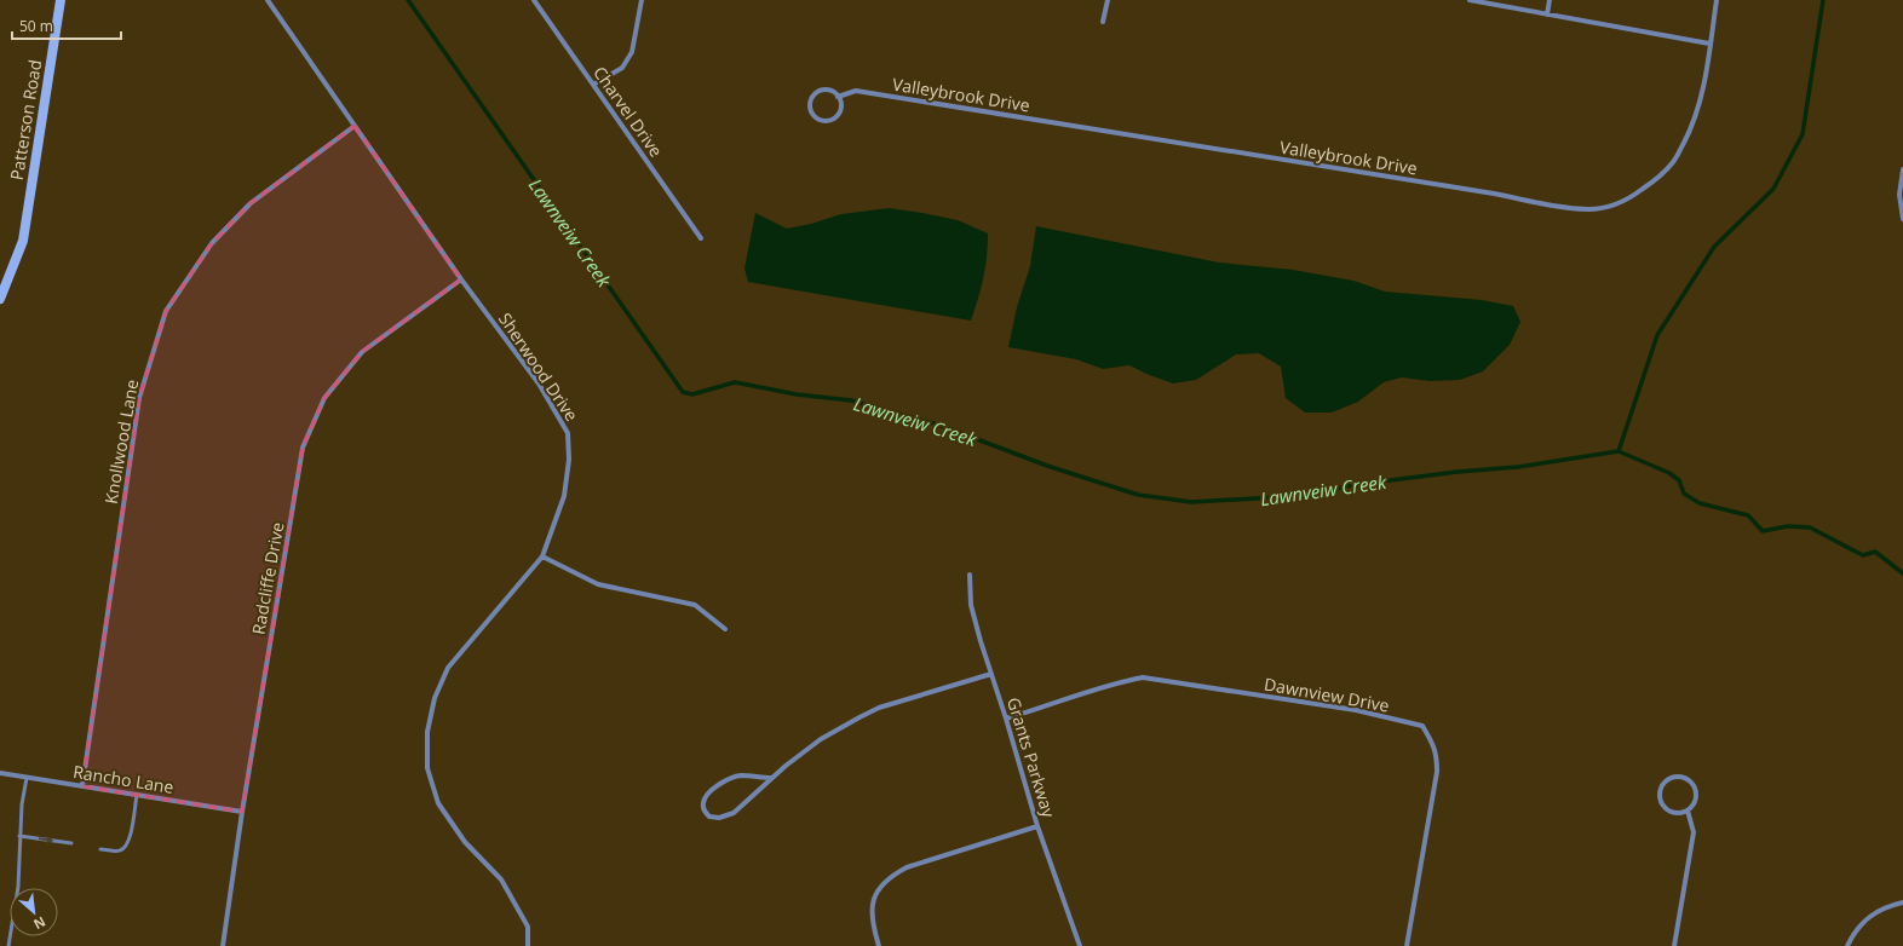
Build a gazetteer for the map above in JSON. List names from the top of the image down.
{
  "streets": {
    "main road": ["Patterson Road"],
    "street": [
      "Valleybrook Drive",
      "Charvel Drive",
      "Sherwood Drive",
      "Knollwood Lane",
      "Radcliffe Drive",
      "Dawnview Drive",
      "Grants Parkway",
      "Rancho Lane"
    ]
  },
  "crossings": [
    ["Sherwood Drive", "Knollwood Lane"],
    ["Sherwood Drive", "Radcliffe Drive"],
    ["Knollwood Lane", "Rancho Lane"],
    ["Radcliffe Drive", "Rancho Lane"],
    ["Dawnview Drive", "Grants Parkway"]
  ],
  "water": ["Lawnveiw Creek"],
  "scale_bar": "50 m",
  "north": "bottom right"
}
